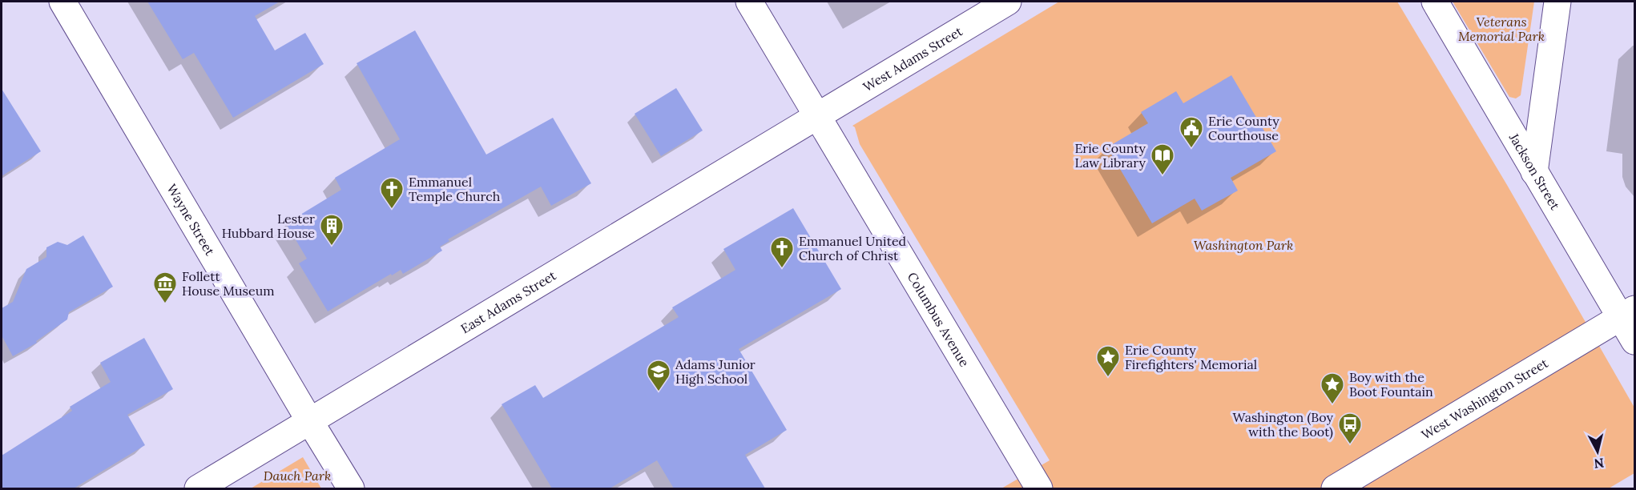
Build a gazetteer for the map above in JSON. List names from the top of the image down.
{
  "streets": {
    "street": [
      "West Adams Street",
      "Jackson Street",
      "Wayne Street",
      "East Adams Street",
      "Columbus Avenue",
      "West Washington Street"
    ]
  },
  "crossings": [
    ["West Adams Street", "East Adams Street"],
    ["West Adams Street", "Columbus Avenue"],
    ["Jackson Street", "West Washington Street"],
    ["Wayne Street", "East Adams Street"],
    ["East Adams Street", "Columbus Avenue"]
  ],
  "parks": ["Veterans Memorial Park", "Washington Park", "Dauch Park"],
  "places": {
    "public building": ["Erie County Courthouse"],
    "library": ["Erie County Law Library"],
    "church": ["Emmanuel Temple Church", "Emmanuel United Church of Christ"],
    "building": ["Lester Hubbard House"],
    "museum": ["Follett House Museum"],
    "place": ["Erie County Firefighters' Memorial", "Boy with the Boot Fountain"],
    "school or university": ["Adams Junior High School"],
    "bus stop": ["Washington (Boy with the Boot)"]
  },
  "north": "bottom"
}
